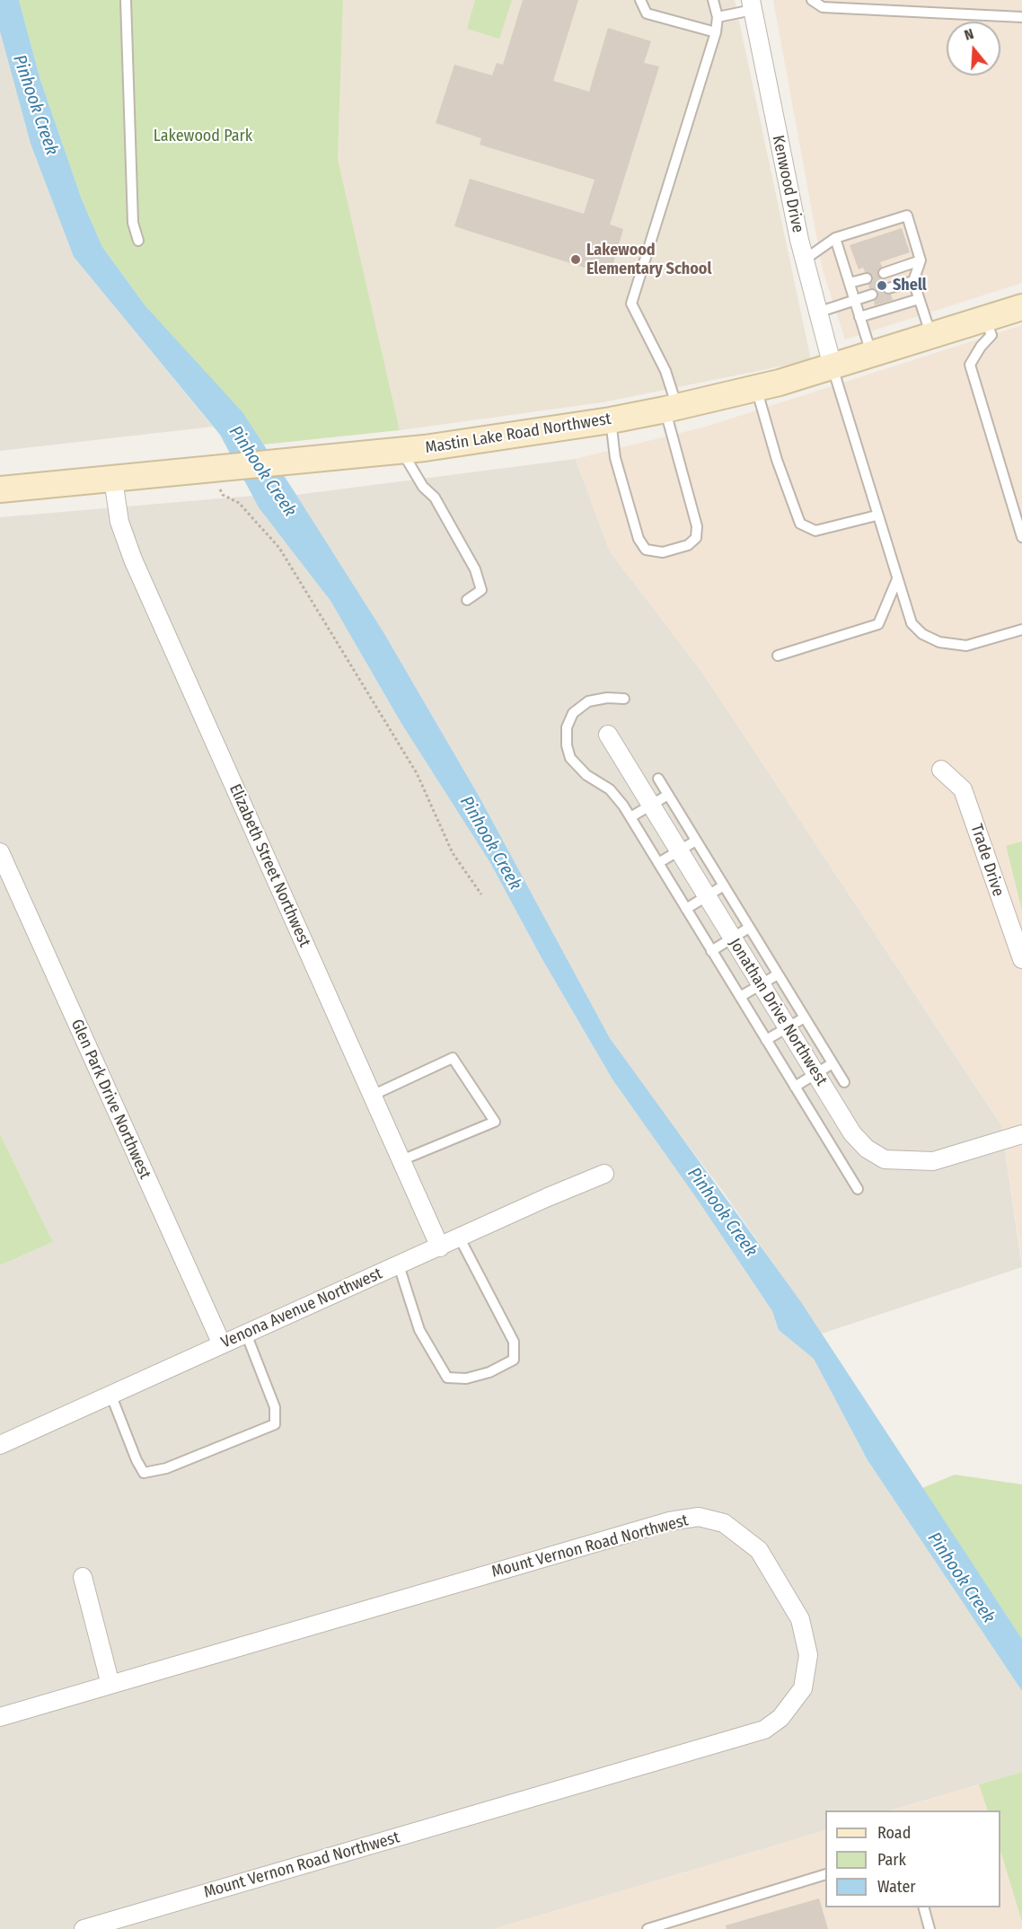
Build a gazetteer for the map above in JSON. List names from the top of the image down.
{
  "streets": {
    "street": [
      "Kenwood Drive",
      "Mastin Lake Road Northwest",
      "Trade Drive",
      "Elizabeth Street Northwest",
      "Jonathan Drive Northwest",
      "Glen Park Drive Northwest",
      "Venona Avenue Northwest",
      "Mount Vernon Road Northwest"
    ]
  },
  "crossings": [
    ["Kenwood Drive", "Mastin Lake Road Northwest"],
    ["Mastin Lake Road Northwest", "Elizabeth Street Northwest"],
    ["Elizabeth Street Northwest", "Venona Avenue Northwest"],
    ["Glen Park Drive Northwest", "Venona Avenue Northwest"]
  ],
  "water": ["Pinhook Creek"],
  "parks": ["Lakewood Park"],
  "places": ["Lakewood Elementary School", "Shell"],
  "legend": ["Road", "Park", "Water"],
  "north": "top"
}
